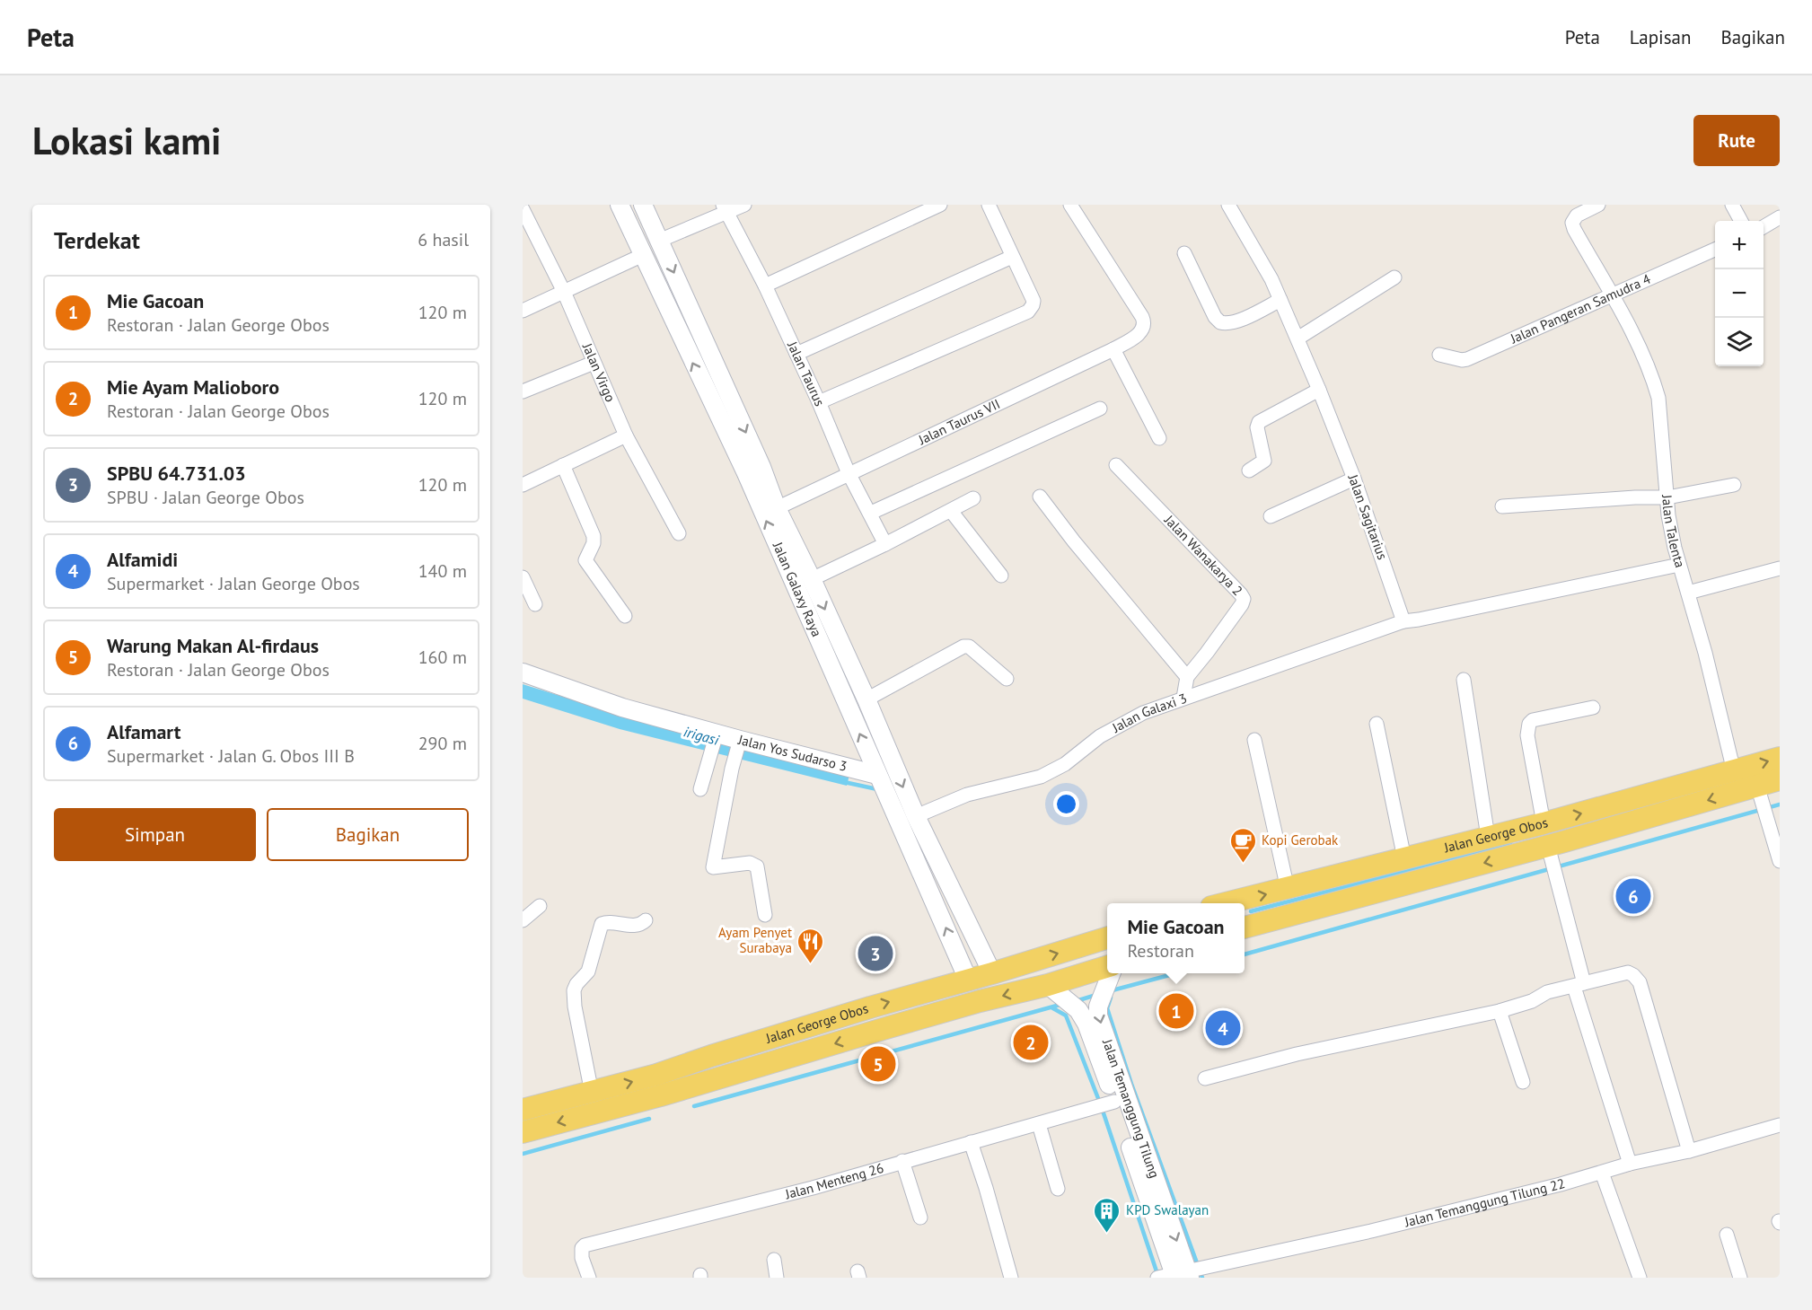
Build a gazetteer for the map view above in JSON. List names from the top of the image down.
{
  "streets": {
    "main road": ["Jalan George Obos"],
    "street": [
      "Jalan Pangeran Samudra 4",
      "Jalan Virgo",
      "Jalan Taurus",
      "Jalan Taurus VII",
      "Jalan Sagitarius",
      "Jalan Talenta",
      "Jalan Wanakarya 2",
      "Jalan Galaxy Raya",
      "Jalan Galaxi 3",
      "Jalan Yos Sudarso 3",
      "Jalan Temanggung Tilung",
      "Jalan Menteng 26",
      "Jalan Temanggung Tilung 22"
    ]
  },
  "crossings": [
    ["Jalan Pangeran Samudra 4", "Jalan Talenta"],
    ["Jalan Taurus", "Jalan Taurus VII"],
    ["Jalan Taurus VII", "Jalan Galaxy Raya"],
    ["Jalan Talenta", "Jalan George Obos"],
    ["Jalan Wanakarya 2", "Jalan Galaxi 3"],
    ["Jalan Galaxy Raya", "Jalan Galaxi 3"],
    ["Jalan Galaxy Raya", "Jalan Yos Sudarso 3"],
    ["Jalan Galaxy Raya", "Jalan George Obos"],
    ["Jalan Temanggung Tilung", "Jalan Temanggung Tilung 22"]
  ],
  "water": ["irigasi"],
  "places": {
    "cafe": ["Kopi Gerobak"],
    "restaurant": ["Ayam Penyet Surabaya"],
    "building": ["KPD Swalayan"]
  },
  "page": {
    "header": "Peta",
    "nav": ["Peta", "Lapisan", "Bagikan"],
    "buttons": [
      "Rute",
      ["Simpan", "Bagikan"]
    ],
    "title": "Lokasi kami",
    "heading": ["Terdekat", "6 hasil"],
    "map_buttons": ["+", "−"],
    "list": [
      {
        "mark": "1",
        "name": "Mie Gacoan",
        "note": "Restoran · Jalan George Obos",
        "value": "120 m"
      },
      {
        "mark": "2",
        "name": "Mie Ayam Malioboro",
        "note": "Restoran · Jalan George Obos",
        "value": "120 m"
      },
      {
        "mark": "3",
        "name": "SPBU 64.731.03",
        "note": "SPBU · Jalan George Obos",
        "value": "120 m"
      },
      {
        "mark": "4",
        "name": "Alfamidi",
        "note": "Supermarket · Jalan George Obos",
        "value": "140 m"
      },
      {
        "mark": "5",
        "name": "Warung Makan Al-firdaus",
        "note": "Restoran · Jalan George Obos",
        "value": "160 m"
      },
      {
        "mark": "6",
        "name": "Alfamart",
        "note": "Supermarket · Jalan G. Obos III B",
        "value": "290 m"
      }
    ],
    "pins": [
      "6",
      "3",
      "1",
      "4",
      "2",
      "5"
    ],
    "popup": ["Mie Gacoan", "Restoran"]
  }
}
